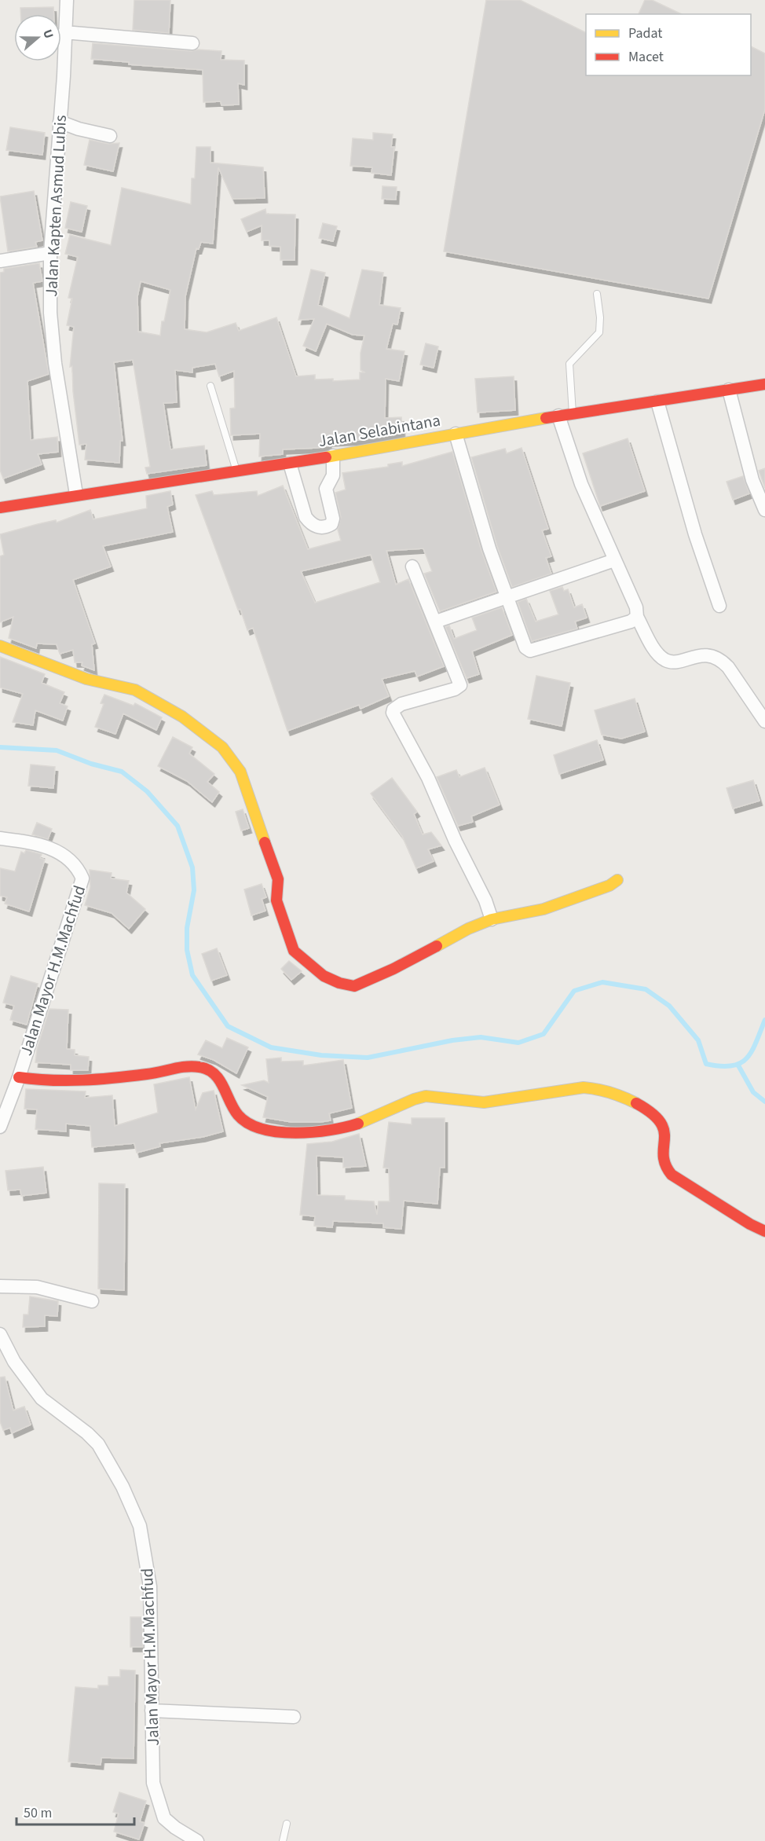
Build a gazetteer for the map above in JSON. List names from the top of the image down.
{
  "streets": {
    "street": ["Jalan Kapten Asmud Lubis", "Jalan Selabintana", "Jalan Mayor H.M.Machfud"]
  },
  "crossings": [
    ["Jalan Kapten Asmud Lubis", "Jalan Selabintana"]
  ],
  "legend": ["Padat", "Macet"],
  "scale_bar": "50 m",
  "north": "right"
}
